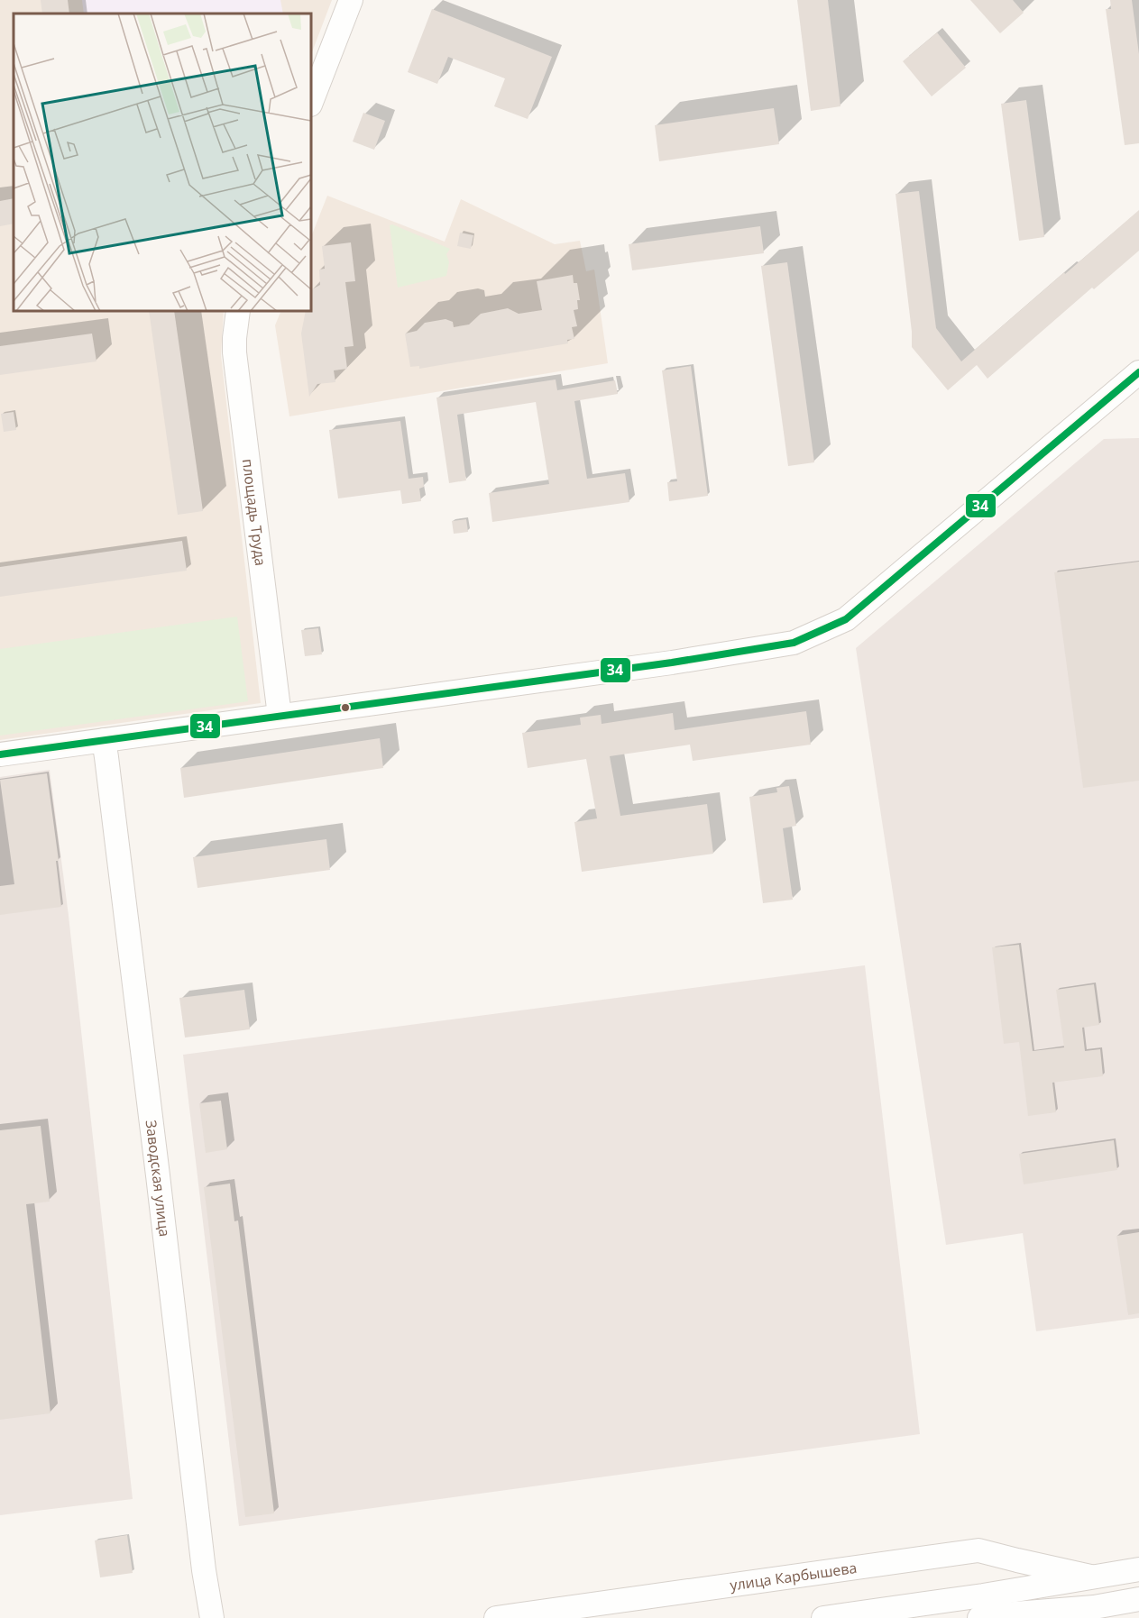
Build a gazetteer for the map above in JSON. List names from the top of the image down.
{
  "streets": {
    "street": ["площадь Труда", "Заводская улица", "улица Карбышева"]
  },
  "lines": ["transit line 34"]
}
